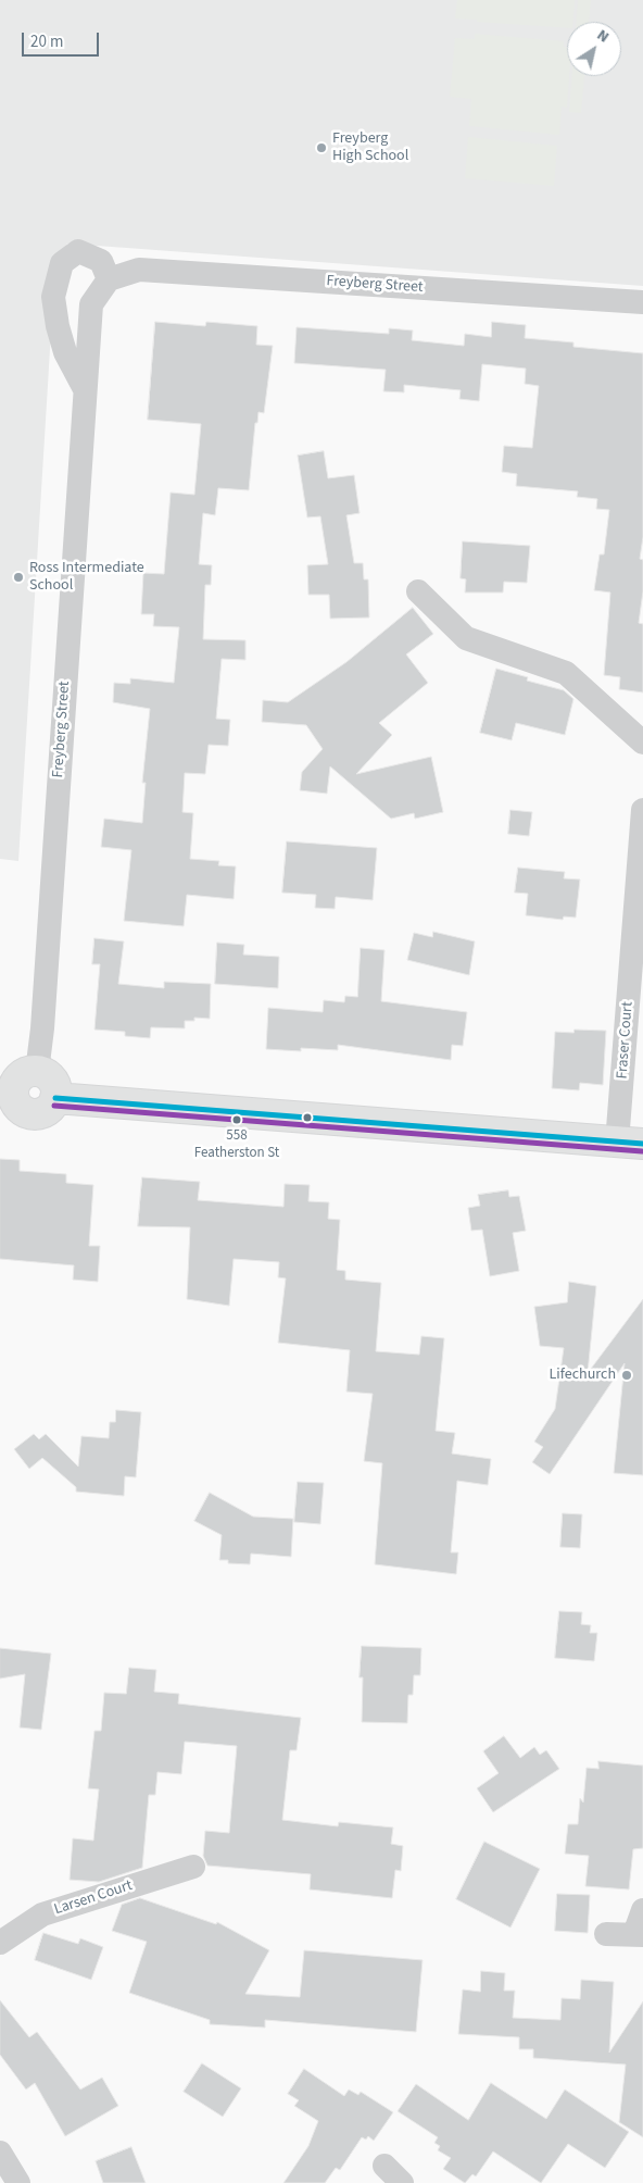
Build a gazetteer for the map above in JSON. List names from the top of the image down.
{
  "streets": {
    "street": ["Freyberg Street", "Fraser Court", "Larsen Court"]
  },
  "places": [
    "Freyberg High School",
    "Ross Intermediate School",
    "558 Featherston St",
    "Lifechurch"
  ],
  "scale_bar": "20 m",
  "north": "top right"
}
